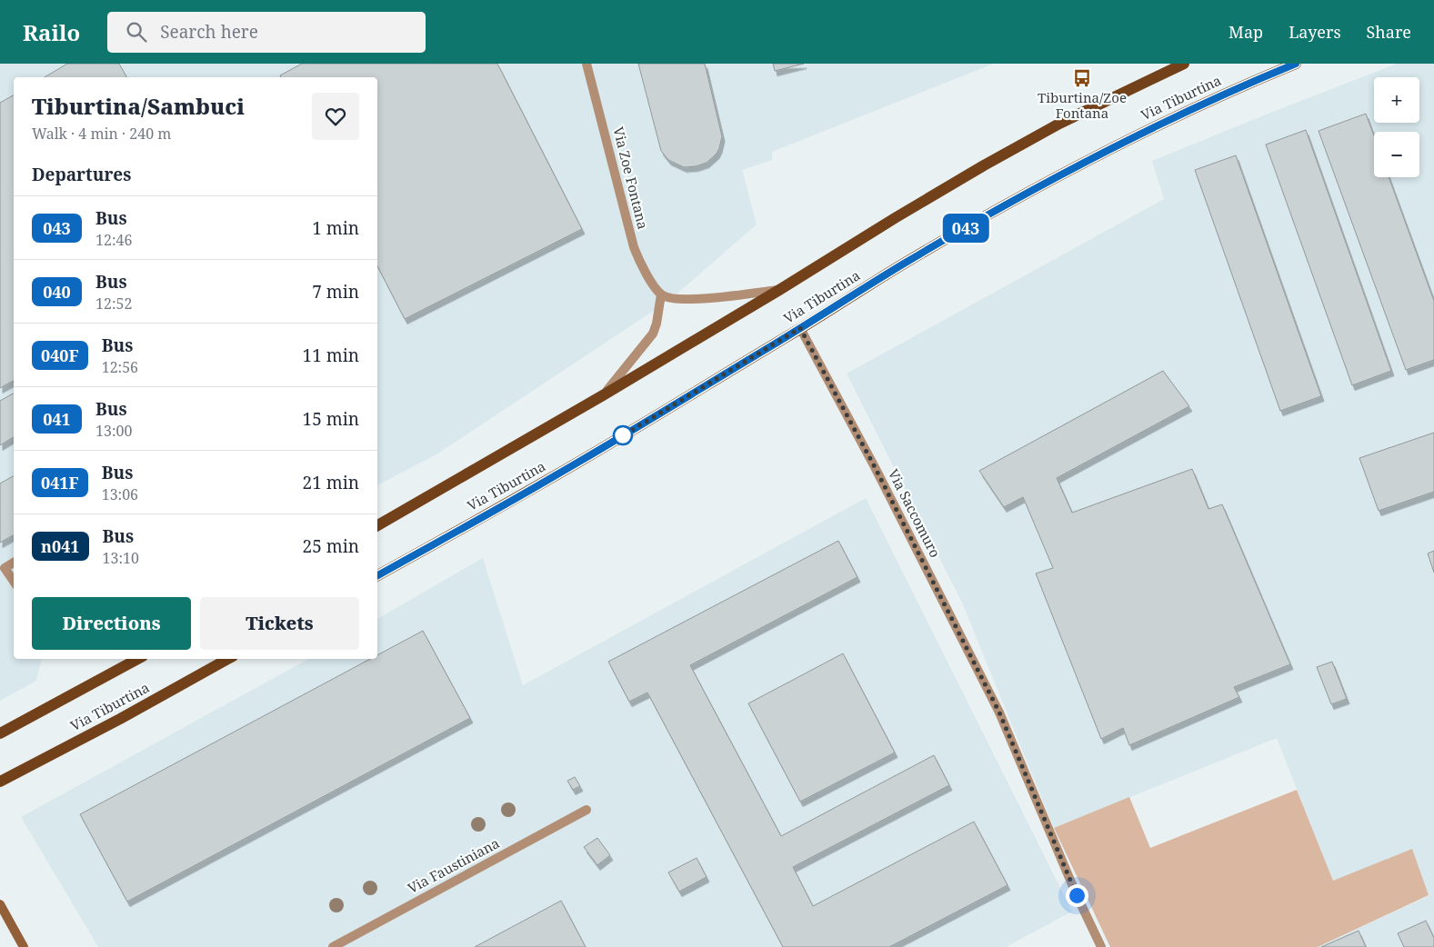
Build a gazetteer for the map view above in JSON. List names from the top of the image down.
{
  "streets": {
    "main road": ["Via Tiburtina"],
    "street": ["Via Zoe Fontana", "Via Saccomuro", "Via Faustiniana"]
  },
  "crossings": [
    ["Via Tiburtina", "Via Saccomuro"]
  ],
  "places": {
    "bus stop": ["Tiburtina/Zoe Fontana"]
  },
  "lines": ["bus line 043"],
  "page": {
    "header": "Railo",
    "search": "Search here",
    "nav": ["Map", "Layers", "Share"],
    "on_map": "043",
    "map_buttons": ["+", "−"],
    "heading": [
      ["Tiburtina/Sambuci", "Walk · 4 min · 240 m"],
      "Departures"
    ],
    "list": [
      {
        "mark": "043",
        "name": "Bus",
        "note": "12:46",
        "value": "1 min"
      },
      {
        "mark": "040",
        "name": "Bus",
        "note": "12:52",
        "value": "7 min"
      },
      {
        "mark": "040F",
        "name": "Bus",
        "note": "12:56",
        "value": "11 min"
      },
      {
        "mark": "041",
        "name": "Bus",
        "note": "13:00",
        "value": "15 min"
      },
      {
        "mark": "041F",
        "name": "Bus",
        "note": "13:06",
        "value": "21 min"
      },
      {
        "mark": "n041",
        "name": "Bus",
        "note": "13:10",
        "value": "25 min"
      }
    ],
    "buttons": ["Directions", "Tickets"]
  }
}
